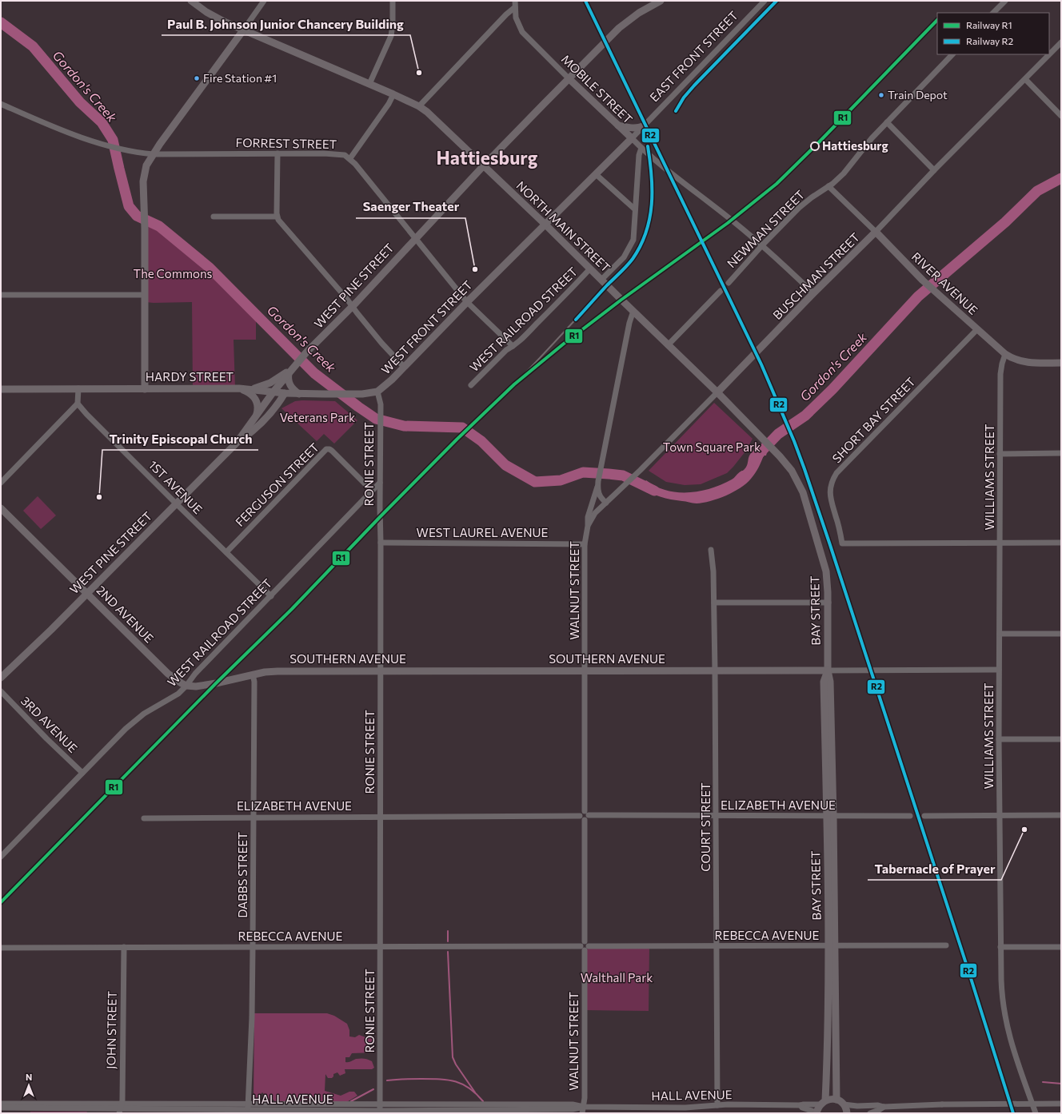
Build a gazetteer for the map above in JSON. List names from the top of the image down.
{
  "streets": {
    "main road": [
      "EAST FRONT STREET",
      "MOBILE STREET",
      "NORTH MAIN STREET",
      "BUSCHMAN STREET",
      "RIVER AVENUE",
      "WEST PINE STREET",
      "WEST FRONT STREET",
      "HARDY STREET",
      "BAY STREET",
      "2ND AVENUE",
      "SOUTHERN AVENUE"
    ],
    "street": [
      "FORREST STREET",
      "NEWMAN STREET",
      "WEST RAILROAD STREET",
      "SHORT BAY STREET",
      "RONIE STREET",
      "WILLIAMS STREET",
      "FERGUSON STREET",
      "1ST AVENUE",
      "WEST LAUREL AVENUE",
      "WALNUT STREET",
      "3RD AVENUE",
      "ELIZABETH AVENUE",
      "COURT STREET",
      "DABBS STREET",
      "REBECCA AVENUE",
      "JOHN STREET",
      "HALL AVENUE"
    ]
  },
  "crossings": [
    ["EAST FRONT STREET", "MOBILE STREET"],
    ["EAST FRONT STREET", "NORTH MAIN STREET"],
    ["EAST FRONT STREET", "WEST FRONT STREET"],
    ["MOBILE STREET", "NEWMAN STREET"],
    ["MOBILE STREET", "BUSCHMAN STREET"],
    ["MOBILE STREET", "WEST PINE STREET"],
    ["FORREST STREET", "WEST PINE STREET"],
    ["FORREST STREET", "WEST RAILROAD STREET"],
    ["FORREST STREET", "WEST FRONT STREET"],
    ["NORTH MAIN STREET", "BUSCHMAN STREET"],
    ["NORTH MAIN STREET", "WEST PINE STREET"],
    ["NORTH MAIN STREET", "WEST RAILROAD STREET"],
    ["NORTH MAIN STREET", "WEST FRONT STREET"],
    ["NORTH MAIN STREET", "WALNUT STREET"],
    ["NORTH MAIN STREET", "BAY STREET"],
    ["NEWMAN STREET", "RIVER AVENUE"],
    ["BUSCHMAN STREET", "RIVER AVENUE"],
    ["BUSCHMAN STREET", "WALNUT STREET"],
    ["RIVER AVENUE", "SHORT BAY STREET"],
    ["RIVER AVENUE", "WILLIAMS STREET"],
    ["WEST PINE STREET", "HARDY STREET"],
    ["WEST PINE STREET", "1ST AVENUE"],
    ["WEST PINE STREET", "2ND AVENUE"],
    ["WEST RAILROAD STREET", "RONIE STREET"],
    ["WEST RAILROAD STREET", "FERGUSON STREET"],
    ["WEST RAILROAD STREET", "1ST AVENUE"],
    ["WEST RAILROAD STREET", "2ND AVENUE"],
    ["WEST RAILROAD STREET", "SOUTHERN AVENUE"],
    ["WEST RAILROAD STREET", "3RD AVENUE"],
    ["WEST FRONT STREET", "HARDY STREET"],
    ["WEST FRONT STREET", "RONIE STREET"],
    ["HARDY STREET", "RONIE STREET"],
    ["SHORT BAY STREET", "WILLIAMS STREET"],
    ["RONIE STREET", "WEST LAUREL AVENUE"],
    ["RONIE STREET", "SOUTHERN AVENUE"],
    ["RONIE STREET", "ELIZABETH AVENUE"],
    ["RONIE STREET", "REBECCA AVENUE"],
    ["RONIE STREET", "HALL AVENUE"],
    ["WILLIAMS STREET", "SOUTHERN AVENUE"],
    ["FERGUSON STREET", "1ST AVENUE"],
    ["WEST LAUREL AVENUE", "WALNUT STREET"],
    ["WALNUT STREET", "SOUTHERN AVENUE"],
    ["WALNUT STREET", "ELIZABETH AVENUE"],
    ["WALNUT STREET", "REBECCA AVENUE"],
    ["WALNUT STREET", "HALL AVENUE"],
    ["BAY STREET", "SOUTHERN AVENUE"],
    ["BAY STREET", "ELIZABETH AVENUE"],
    ["BAY STREET", "REBECCA AVENUE"],
    ["BAY STREET", "HALL AVENUE"],
    ["2ND AVENUE", "SOUTHERN AVENUE"],
    ["SOUTHERN AVENUE", "COURT STREET"],
    ["SOUTHERN AVENUE", "DABBS STREET"],
    ["ELIZABETH AVENUE", "COURT STREET"],
    ["ELIZABETH AVENUE", "DABBS STREET"],
    ["COURT STREET", "REBECCA AVENUE"],
    ["COURT STREET", "HALL AVENUE"],
    ["DABBS STREET", "REBECCA AVENUE"],
    ["DABBS STREET", "HALL AVENUE"],
    ["REBECCA AVENUE", "JOHN STREET"],
    ["JOHN STREET", "HALL AVENUE"]
  ],
  "districts": ["Hattiesburg"],
  "water": ["Gordon's Creek"],
  "parks": [
    "The Commons",
    "Veterans Park",
    "Town Square Park",
    "Walthall Park"
  ],
  "places": [
    "Paul B. Johnson Junior Chancery Building",
    "Fire Station #1",
    "Train Depot",
    "Hattiesburg",
    "Saenger Theater",
    "Trinity Episcopal Church",
    "Tabernacle of Prayer"
  ],
  "lines": ["rail line R2", "rail line R1"],
  "legend": ["Railway R1", "Railway R2"],
  "north": "top"
}
